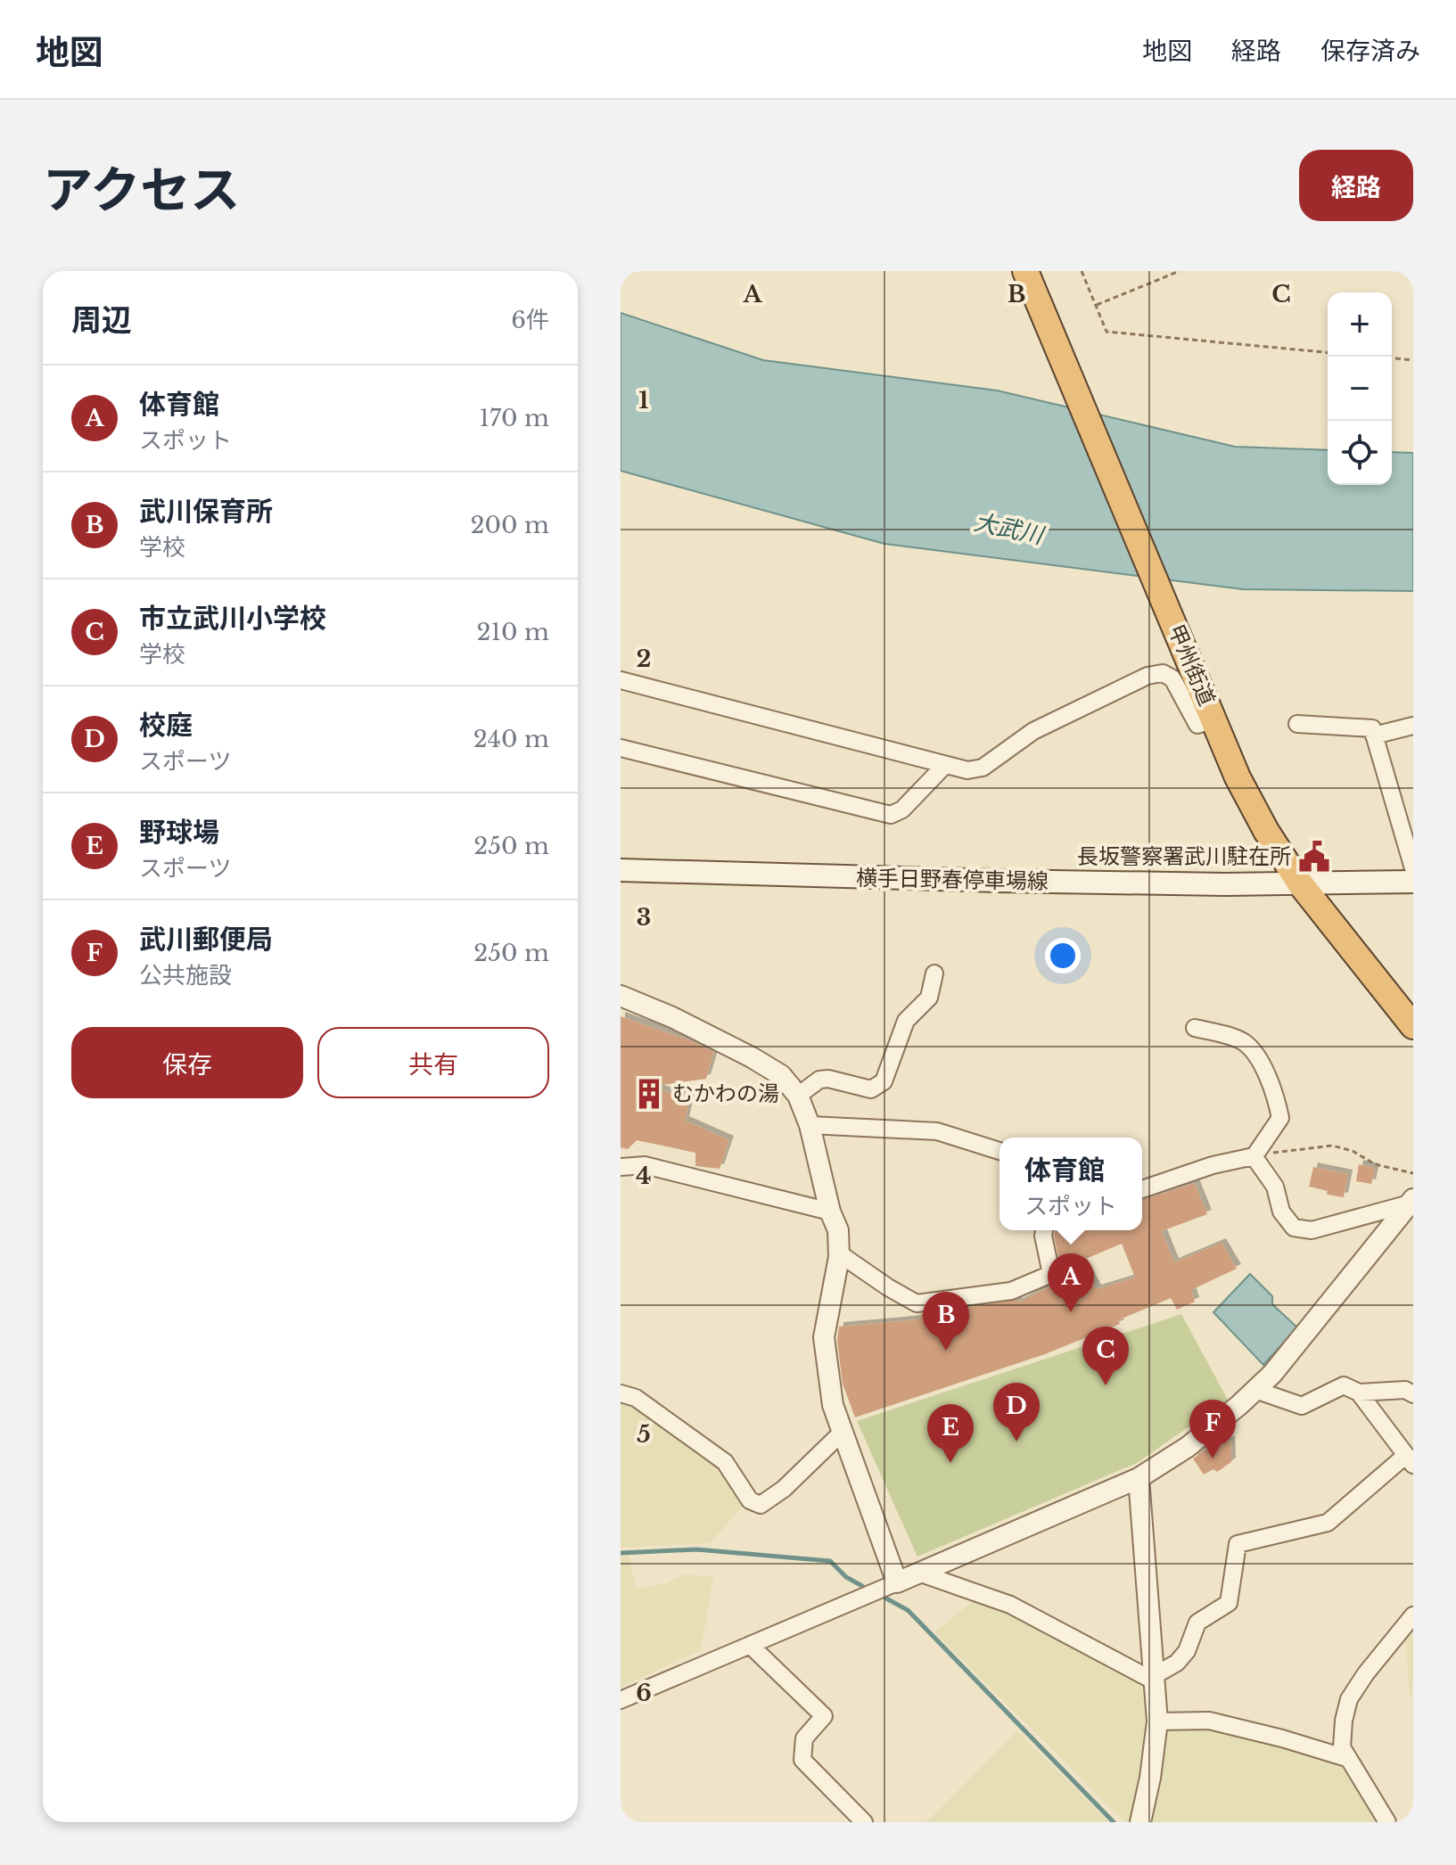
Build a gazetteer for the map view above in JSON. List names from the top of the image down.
{
  "streets": {
    "highway": ["甲州街道"],
    "main road": ["横手日野春停車場線"]
  },
  "crossings": [
    ["甲州街道", "横手日野春停車場線"]
  ],
  "water": ["大武川"],
  "places": {
    "public building": ["長坂警察署武川駐在所"],
    "building": ["むかわの湯"]
  },
  "page": {
    "header": "地図",
    "nav": ["地図", "経路", "保存済み"],
    "title": "アクセス",
    "buttons": [
      "経路",
      ["保存", "共有"]
    ],
    "heading": ["周辺", "6件"],
    "map_buttons": ["+", "−"],
    "list": [
      {
        "mark": "A",
        "name": "体育館",
        "note": "スポット",
        "value": "170 m"
      },
      {
        "mark": "B",
        "name": "武川保育所",
        "note": "学校",
        "value": "200 m"
      },
      {
        "mark": "C",
        "name": "市立武川小学校",
        "note": "学校",
        "value": "210 m"
      },
      {
        "mark": "D",
        "name": "校庭",
        "note": "スポーツ",
        "value": "240 m"
      },
      {
        "mark": "E",
        "name": "野球場",
        "note": "スポーツ",
        "value": "250 m"
      },
      {
        "mark": "F",
        "name": "武川郵便局",
        "note": "公共施設",
        "value": "250 m"
      }
    ],
    "popup": ["体育館", "スポット"],
    "pins": [
      "A",
      "B",
      "C",
      "D",
      "F",
      "E"
    ]
  },
  "grid": {
    "columns": ["A", "B", "C"],
    "rows": [
      "1",
      "2",
      "3",
      "4",
      "5",
      "6"
    ]
  }
}
